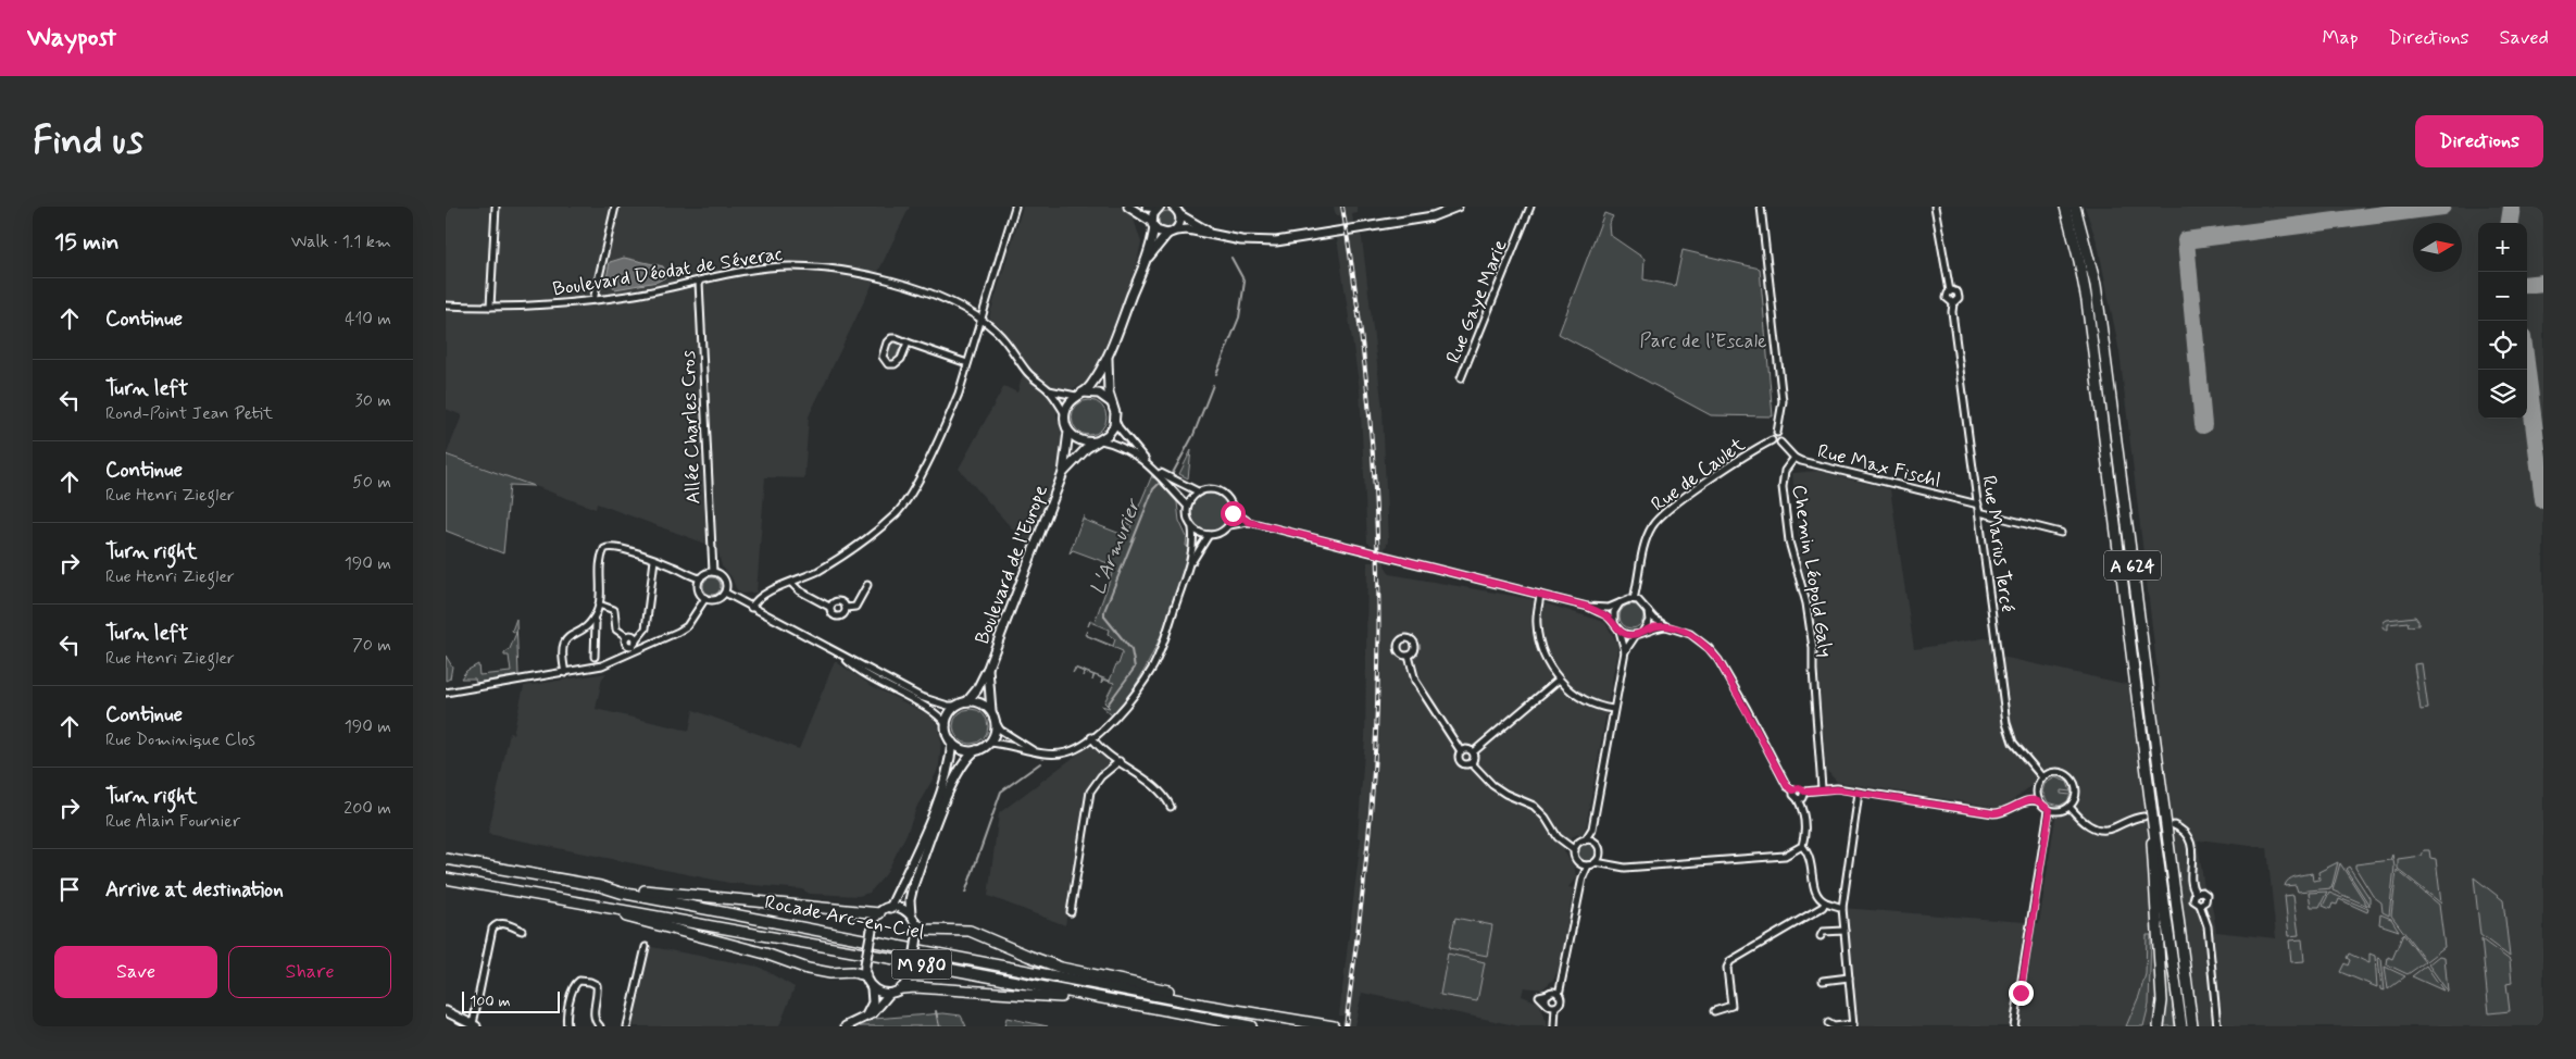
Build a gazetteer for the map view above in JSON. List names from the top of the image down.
{
  "streets": {
    "highway": ["A 624", "Rocade Arc-en-Ciel", "M 980"],
    "street": [
      "Boulevard Déodat de Séverac",
      "Rue Gaye Marie",
      "Allée Charles Cros",
      "Rue Max Fischl",
      "Rue de Caulet",
      "Rue Marius Tercé",
      "Boulevard de l'Europe",
      "Chemin Léopold Galy"
    ]
  },
  "crossings": [
    ["Boulevard Déodat de Séverac", "Allée Charles Cros"],
    ["Boulevard Déodat de Séverac", "Boulevard de l'Europe"],
    ["Rue Max Fischl", "Rue de Caulet"],
    ["Rue Max Fischl", "Rue Marius Tercé"],
    ["Rue Max Fischl", "Chemin Léopold Galy"]
  ],
  "water": ["L'Armurier"],
  "parks": ["Parc de l’Escale"],
  "scale_bar": "100 m",
  "north": "right",
  "page": {
    "header": "Waypost",
    "nav": ["Map", "Directions", "Saved"],
    "buttons": [
      "Directions",
      ["Save", "Share"]
    ],
    "title": "Find us",
    "heading": ["15 min", "Walk · 1.1 km"],
    "map_buttons": ["+", "−"],
    "list": [
      ["Continue", "410 m"],
      ["Turn left", "Rond-Point Jean Petit", "30 m"],
      ["Continue", "Rue Henri Ziegler", "50 m"],
      ["Turn right", "Rue Henri Ziegler", "190 m"],
      ["Turn left", "Rue Henri Ziegler", "70 m"],
      ["Continue", "Rue Dominique Clos", "190 m"],
      ["Turn right", "Rue Alain Fournier", "200 m"],
      "Arrive at destination"
    ],
    "scale": "100 m"
  }
}
